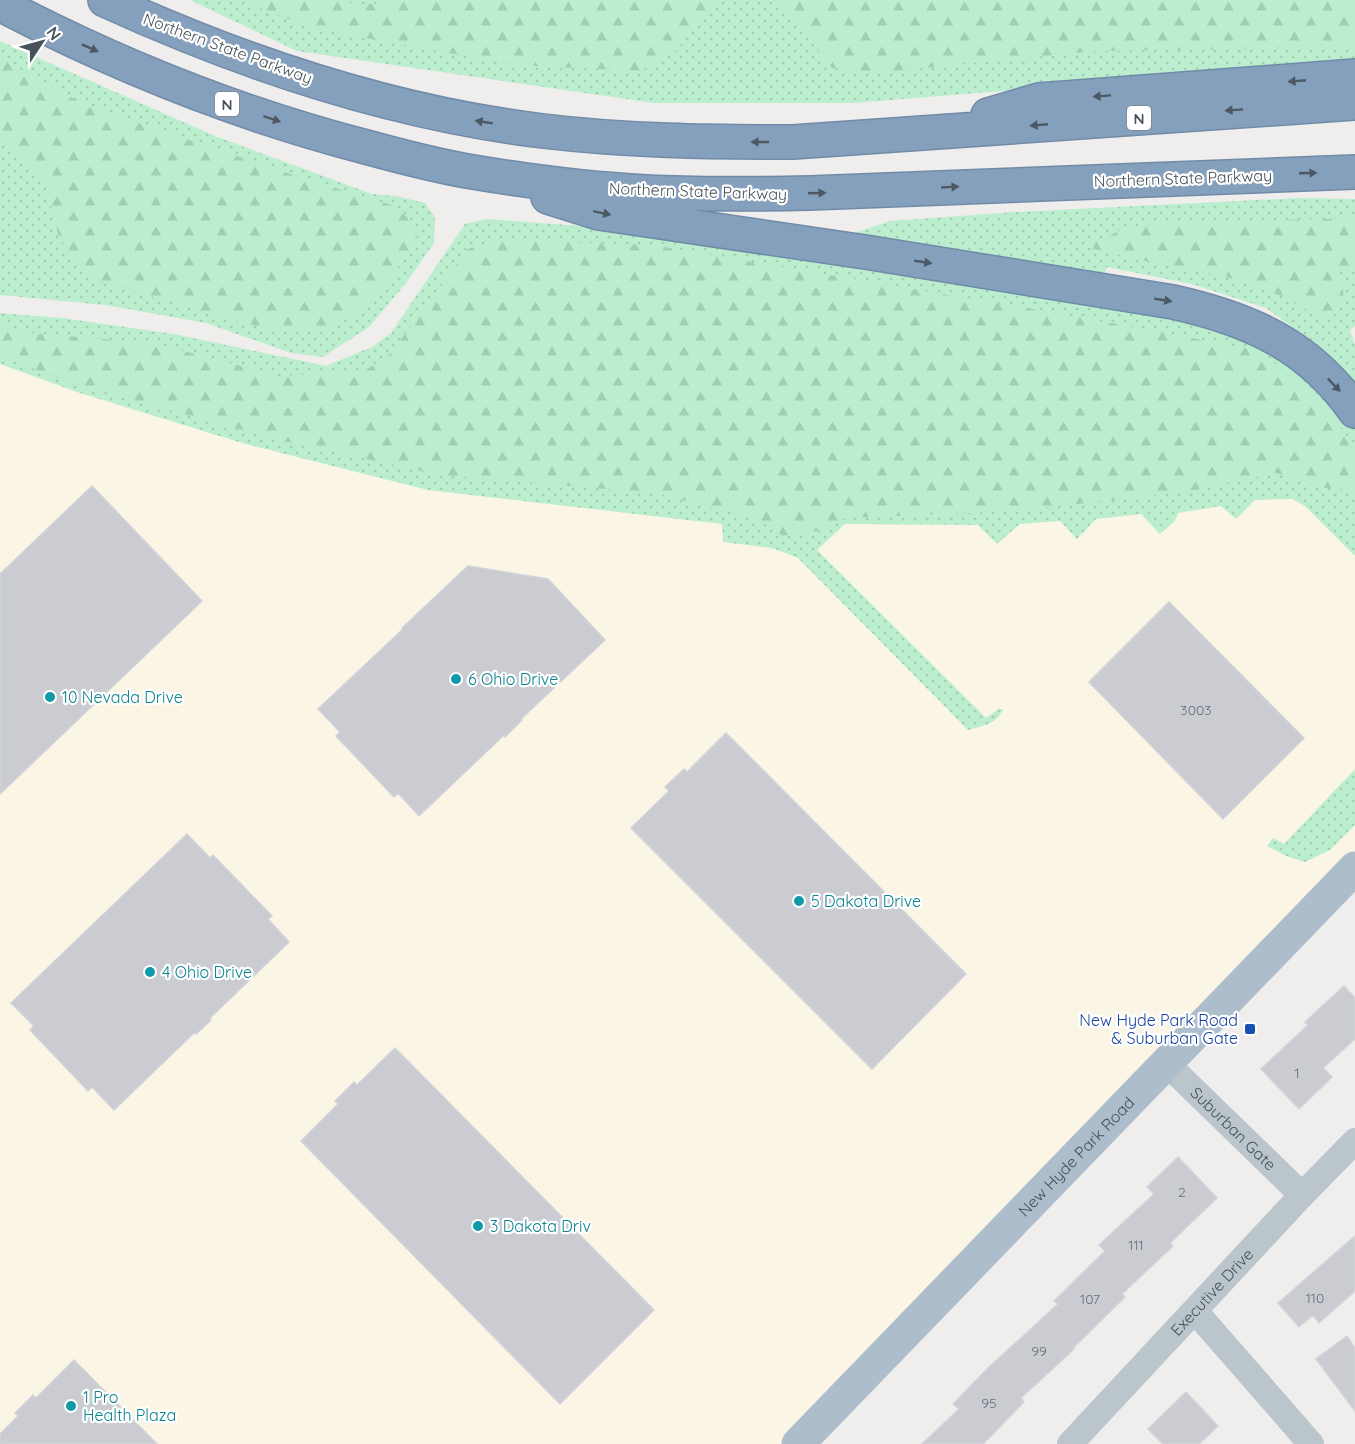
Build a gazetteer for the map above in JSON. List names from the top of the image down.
{
  "streets": {
    "highway": ["Northern State Parkway", "N"],
    "main road": ["New Hyde Park Road"],
    "street": ["Suburban Gate", "Executive Drive"]
  },
  "crossings": [
    ["Suburban Gate", "New Hyde Park Road"],
    ["Suburban Gate", "Executive Drive"]
  ],
  "places": {
    "other": [
      "6 Ohio Drive",
      "10 Nevada Drive",
      "5 Dakota Drive",
      "4 Ohio Drive",
      "3 Dakota Driv",
      "1 Pro Health Plaza"
    ],
    "transit": ["New Hyde Park Road & Suburban Gate"]
  },
  "house_numbers": [
    "3003",
    "1",
    "2",
    "111",
    "110",
    "107",
    "99",
    "95"
  ],
  "north": "top right"
}
